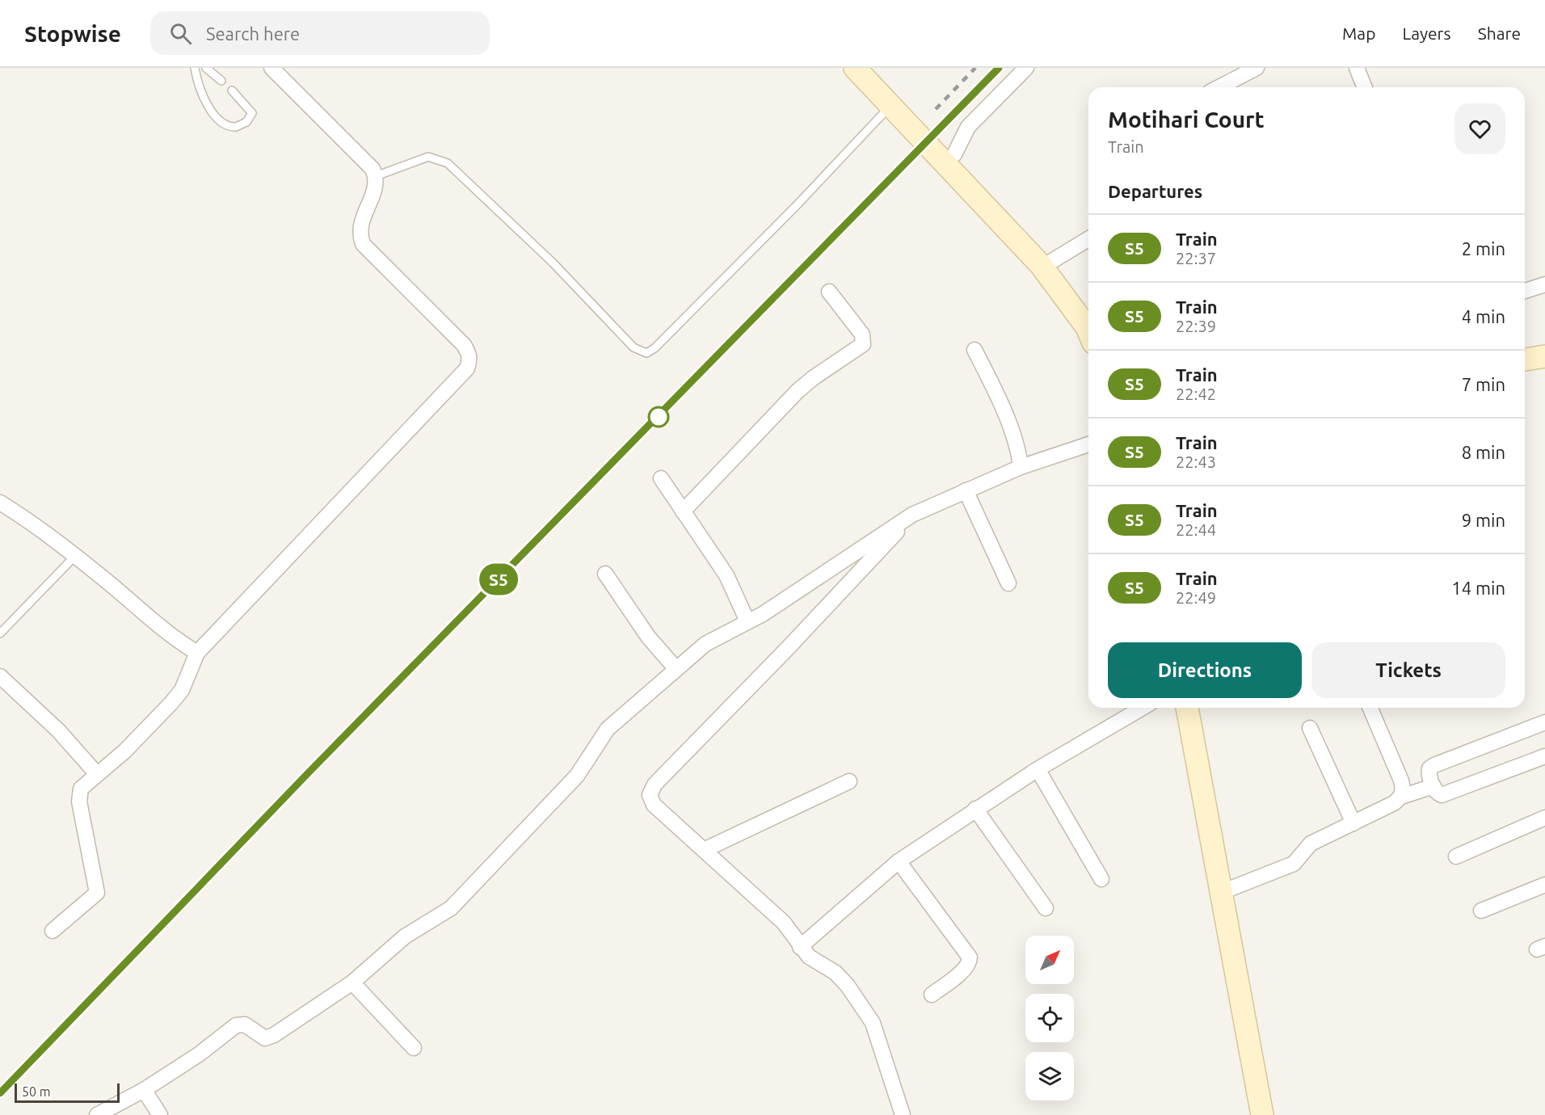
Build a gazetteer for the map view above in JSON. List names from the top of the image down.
{
  "scale_bar": "50 m",
  "north": "top right",
  "page": {
    "header": "Stopwise",
    "search": "Search here",
    "nav": ["Map", "Layers", "Share"],
    "on_map": "S5",
    "heading": [
      ["Motihari Court", "Train"],
      "Departures"
    ],
    "list": [
      {
        "mark": "S5",
        "name": "Train",
        "note": "22:37",
        "value": "2 min"
      },
      {
        "mark": "S5",
        "name": "Train",
        "note": "22:39",
        "value": "4 min"
      },
      {
        "mark": "S5",
        "name": "Train",
        "note": "22:42",
        "value": "7 min"
      },
      {
        "mark": "S5",
        "name": "Train",
        "note": "22:43",
        "value": "8 min"
      },
      {
        "mark": "S5",
        "name": "Train",
        "note": "22:44",
        "value": "9 min"
      },
      {
        "mark": "S5",
        "name": "Train",
        "note": "22:49",
        "value": "14 min"
      }
    ],
    "buttons": ["Directions", "Tickets"],
    "scale": "50 m"
  }
}
